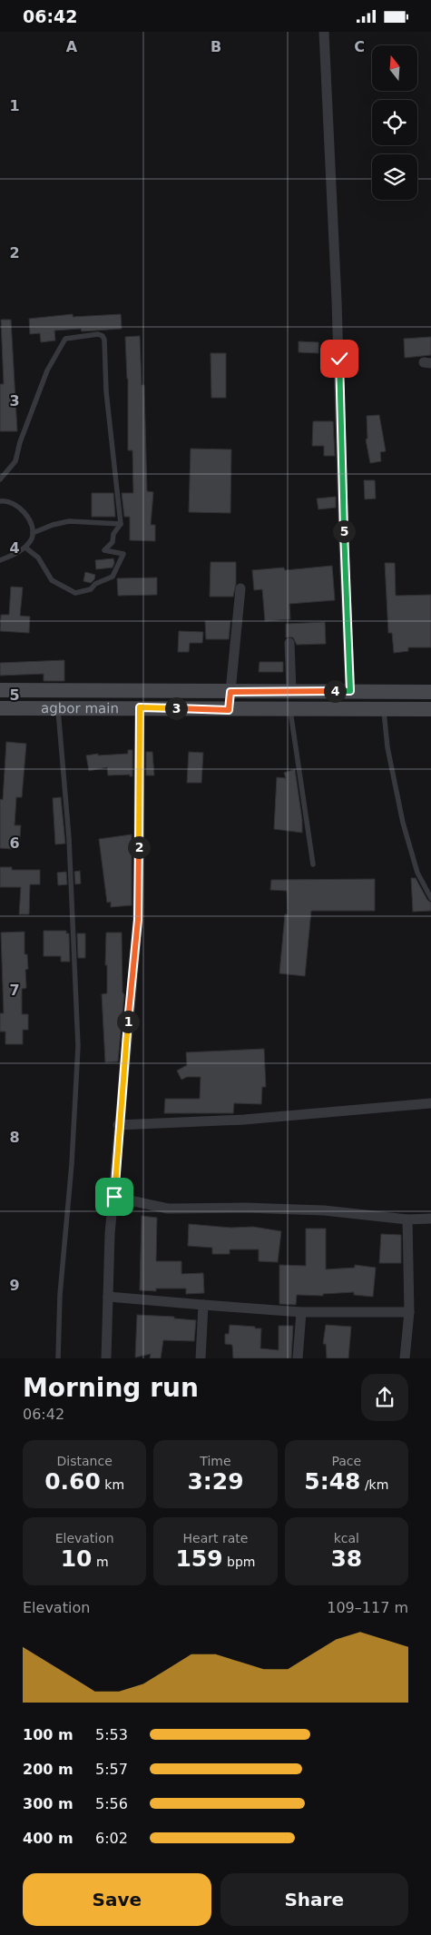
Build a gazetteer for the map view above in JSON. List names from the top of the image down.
{
  "streets": {
    "main road": ["agbor main"]
  },
  "north": "top",
  "page": {
    "status": "06:42",
    "pins": [
      "5",
      "4",
      "3",
      "2",
      "1"
    ],
    "heading": ["Morning run", "06:42"],
    "stats": [
      ["Distance", "0.60 km"],
      ["Time", "3:29"],
      ["Pace", "5:48 /km"],
      ["Elevation", "10 m"],
      ["Heart rate", "159 bpm"],
      ["kcal", "38"]
    ],
    "chart": ["Elevation", "109–117 m"],
    "list": [
      {
        "name": "100 m",
        "note": "5:53"
      },
      {
        "name": "200 m",
        "note": "5:57"
      },
      {
        "name": "300 m",
        "note": "5:56"
      },
      {
        "name": "400 m",
        "note": "6:02"
      }
    ],
    "buttons": ["Save", "Share"]
  },
  "grid": {
    "columns": ["A", "B", "C"],
    "rows": [
      "1",
      "2",
      "3",
      "4",
      "5",
      "6",
      "7",
      "8",
      "9"
    ]
  }
}
